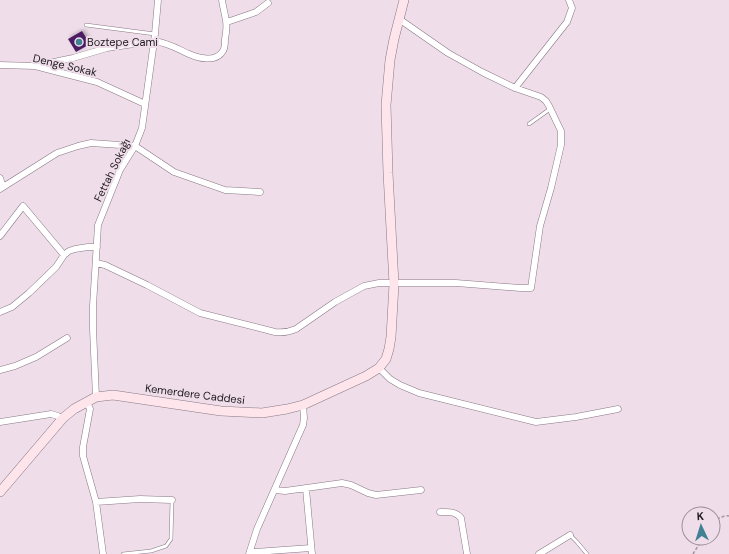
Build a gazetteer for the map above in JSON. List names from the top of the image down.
{
  "streets": {
    "street": ["Denge Sokak", "Fettah Sokağı", "Kemerdere Caddesi"]
  },
  "crossings": [
    ["Denge Sokak", "Fettah Sokağı"],
    ["Fettah Sokağı", "Kemerdere Caddesi"]
  ],
  "places": ["Boztepe Cami"],
  "north": "top"
}
